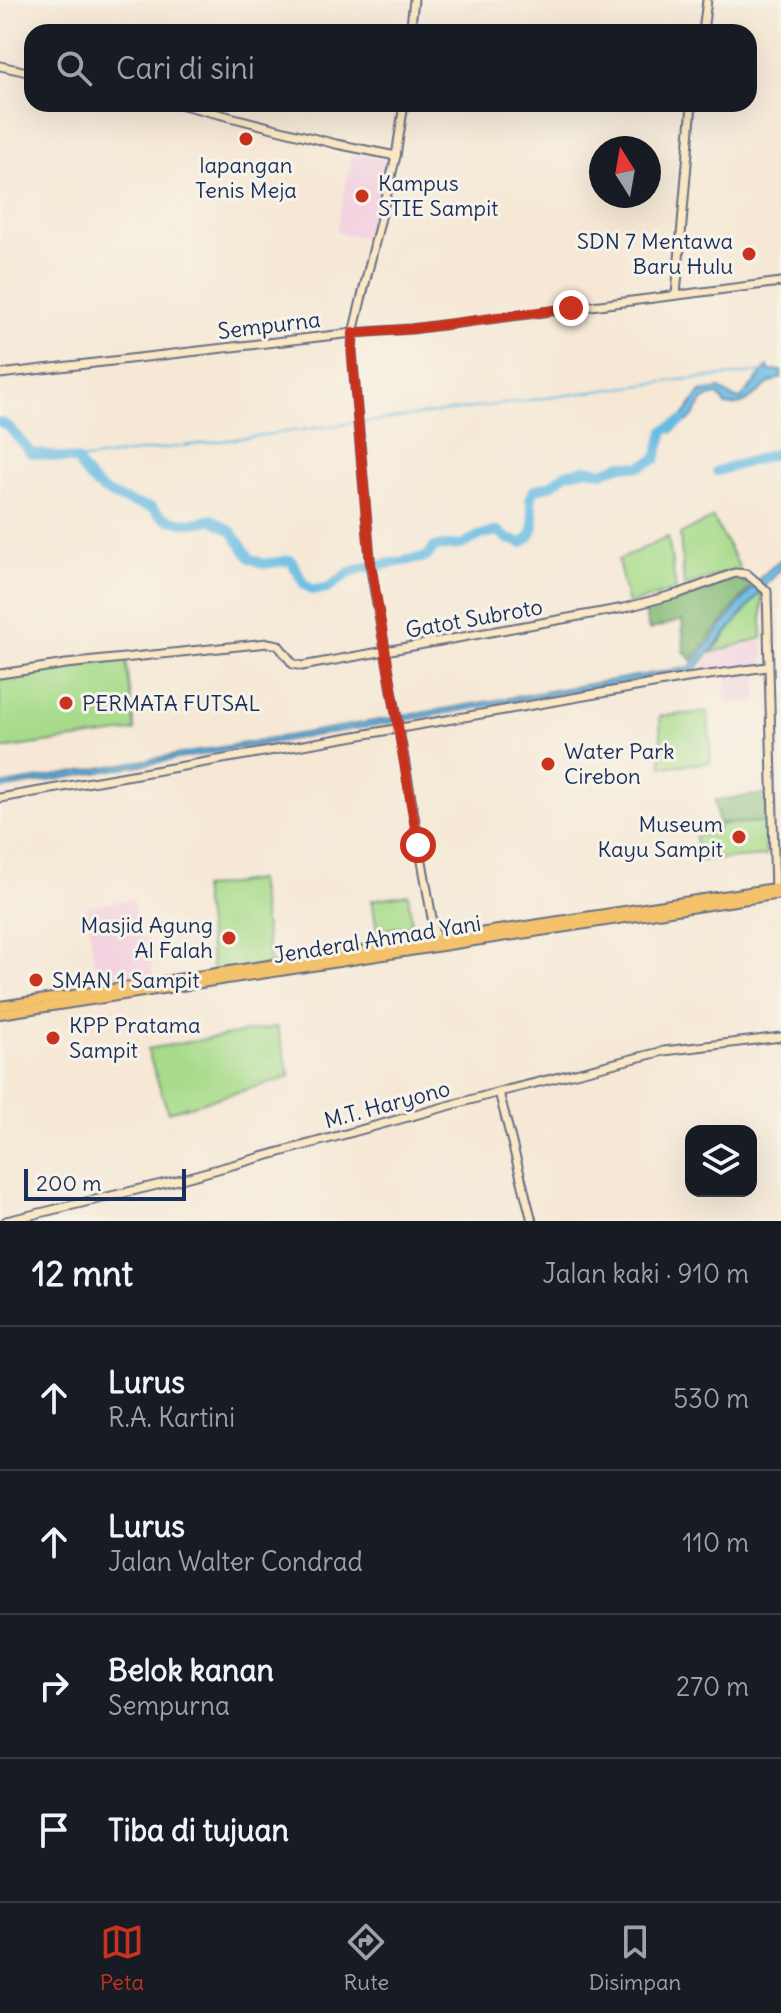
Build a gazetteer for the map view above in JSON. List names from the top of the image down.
{
  "streets": {
    "highway": ["Jenderal Ahmad Yani"],
    "street": ["Sempurna", "Gatot Subroto", "M.T. Haryono"]
  },
  "places": [
    "lapangan Tenis Meja",
    "Kampus STIE Sampit",
    "SDN 7 Mentawa Baru Hulu",
    "PERMATA FUTSAL",
    "Water Park Cirebon",
    "Museum Kayu Sampit",
    "Masjid Agung Al Falah",
    "SMAN 1 Sampit",
    "KPP Pratama Sampit"
  ],
  "scale_bar": "200 m",
  "north": "top",
  "page": {
    "search": "Cari di sini",
    "scale": "200 m",
    "heading": ["12 mnt", "Jalan kaki · 910 m"],
    "list": [
      ["Lurus", "R.A. Kartini", "530 m"],
      ["Lurus", "Jalan Walter Condrad", "110 m"],
      ["Belok kanan", "Sempurna", "270 m"],
      "Tiba di tujuan"
    ],
    "nav": ["Peta", "Rute", "Disimpan"]
  }
}
